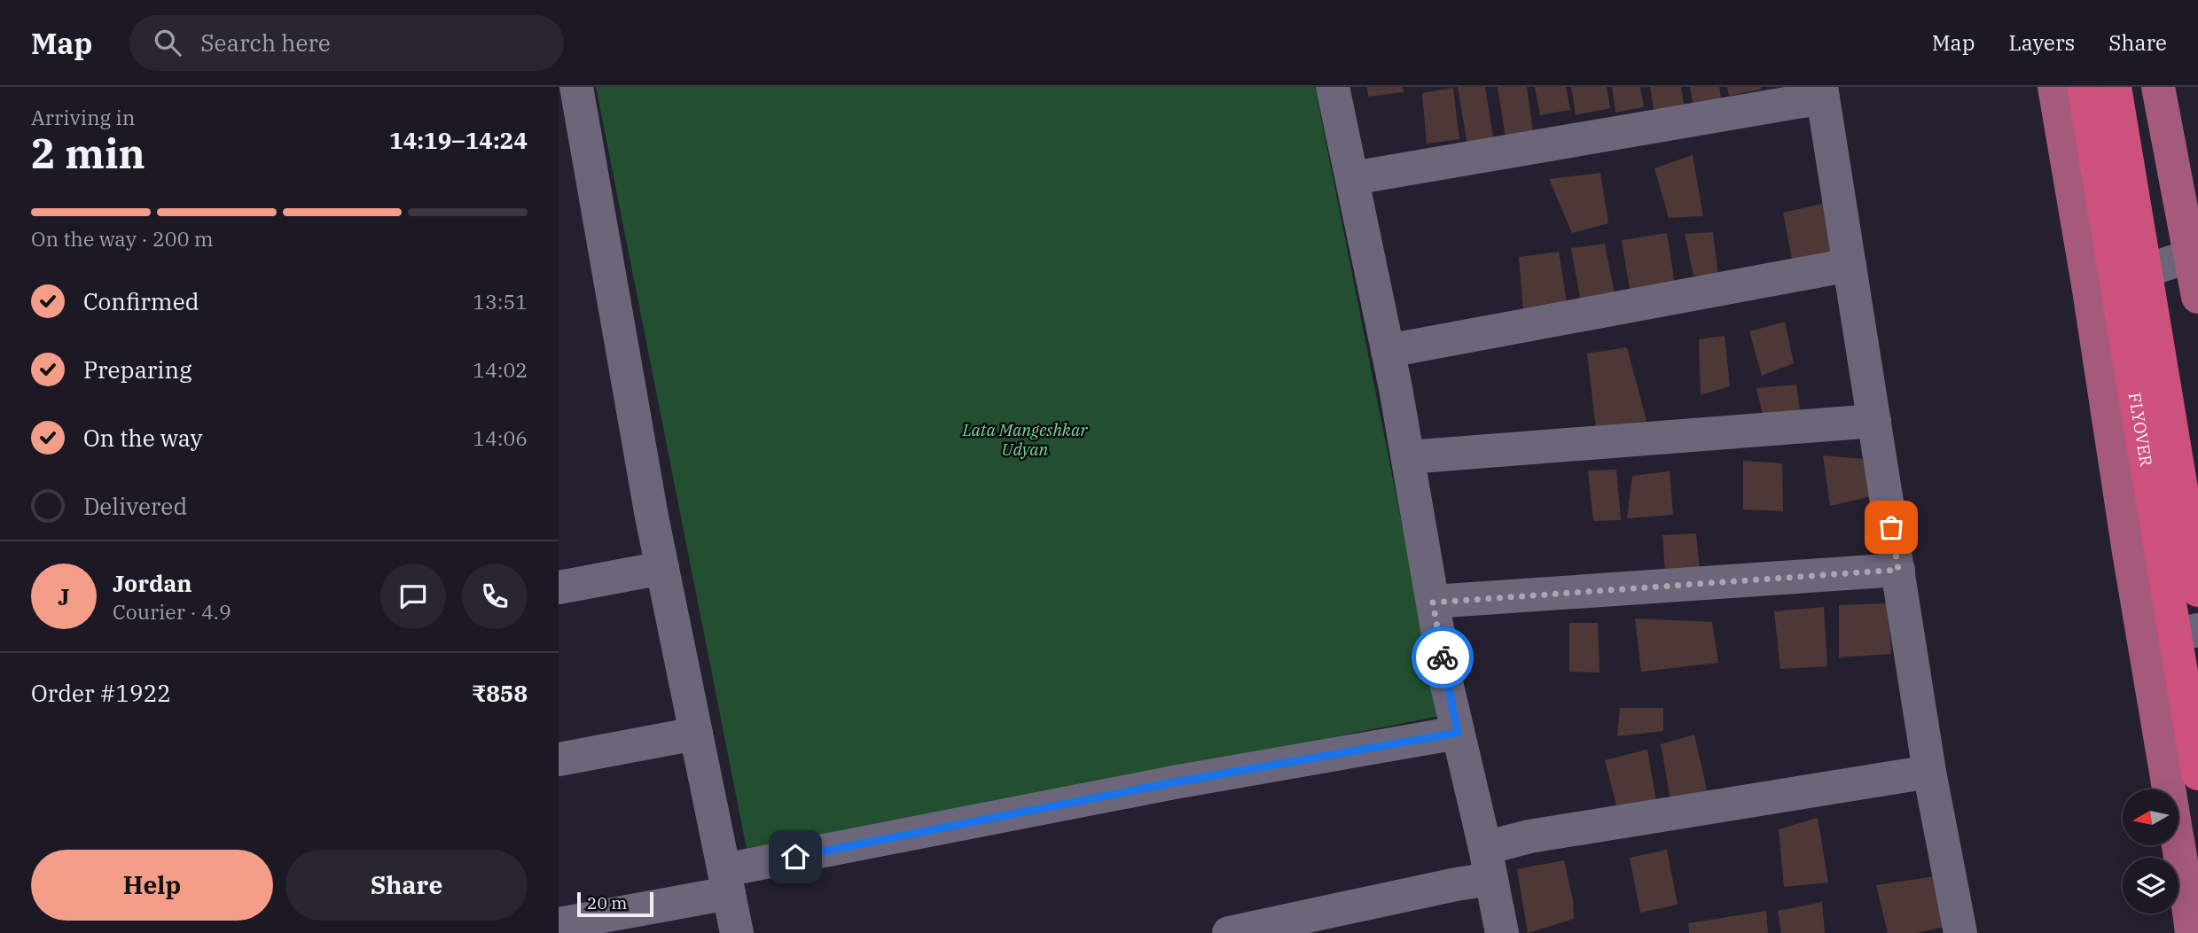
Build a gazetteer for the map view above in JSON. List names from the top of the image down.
{
  "streets": {
    "highway": ["FLYOVER"]
  },
  "parks": ["Lata Mangeshkar Udyan"],
  "scale_bar": "20 m",
  "north": "left",
  "page": {
    "header": "Map",
    "search": "Search here",
    "nav": ["Map", "Layers", "Share"],
    "heading": ["2 min", "Arriving in", "14:19–14:24"],
    "panel": [
      "Jordan",
      "Courier · 4.9",
      "Order #1922",
      "₹858"
    ],
    "bar": "On the way · 200 m",
    "list": [
      ["Confirmed", "13:51"],
      ["Preparing", "14:02"],
      ["On the way", "14:06"],
      "Delivered"
    ],
    "round": "J",
    "buttons": ["Help", "Share"],
    "scale": "20 m"
  }
}
